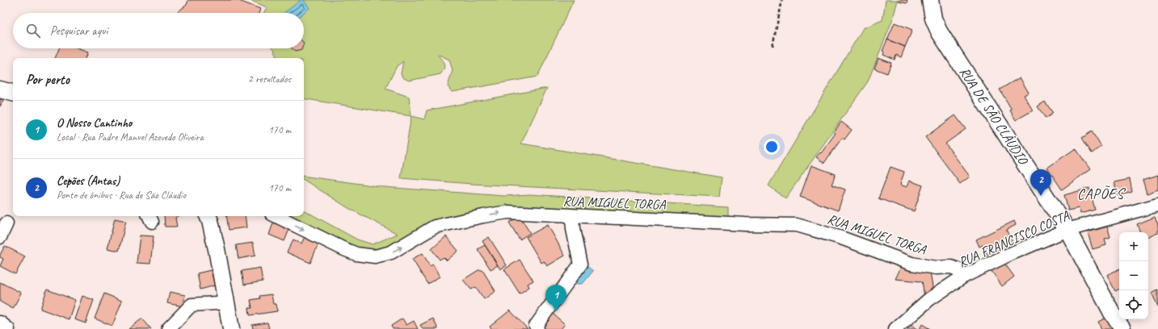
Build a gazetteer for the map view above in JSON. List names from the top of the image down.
{
  "streets": {
    "street": ["RUA DE SÃO CLÁUDIO", "RUA MIGUEL TORGA", "RUA FRANCISCO COSTA"]
  },
  "crossings": [
    ["RUA DE SÃO CLÁUDIO", "RUA FRANCISCO COSTA"],
    ["RUA MIGUEL TORGA", "RUA FRANCISCO COSTA"]
  ],
  "one_way": ["RUA MIGUEL TORGA"],
  "districts": ["CAPÕES"],
  "page": {
    "search": "Pesquisar aqui",
    "heading": ["Por perto", "2 resultados"],
    "list": [
      {
        "mark": "1",
        "name": "O Nosso Cantinho",
        "note": "Local · Rua Padre Manuel Azevedo Oliveira",
        "value": "170 m"
      },
      {
        "mark": "2",
        "name": "Cepões (Antas)",
        "note": "Ponto de ônibus · Rua de São Cláudio",
        "value": "170 m"
      }
    ],
    "pins": ["2", "1"],
    "map_buttons": ["+", "−"]
  }
}
